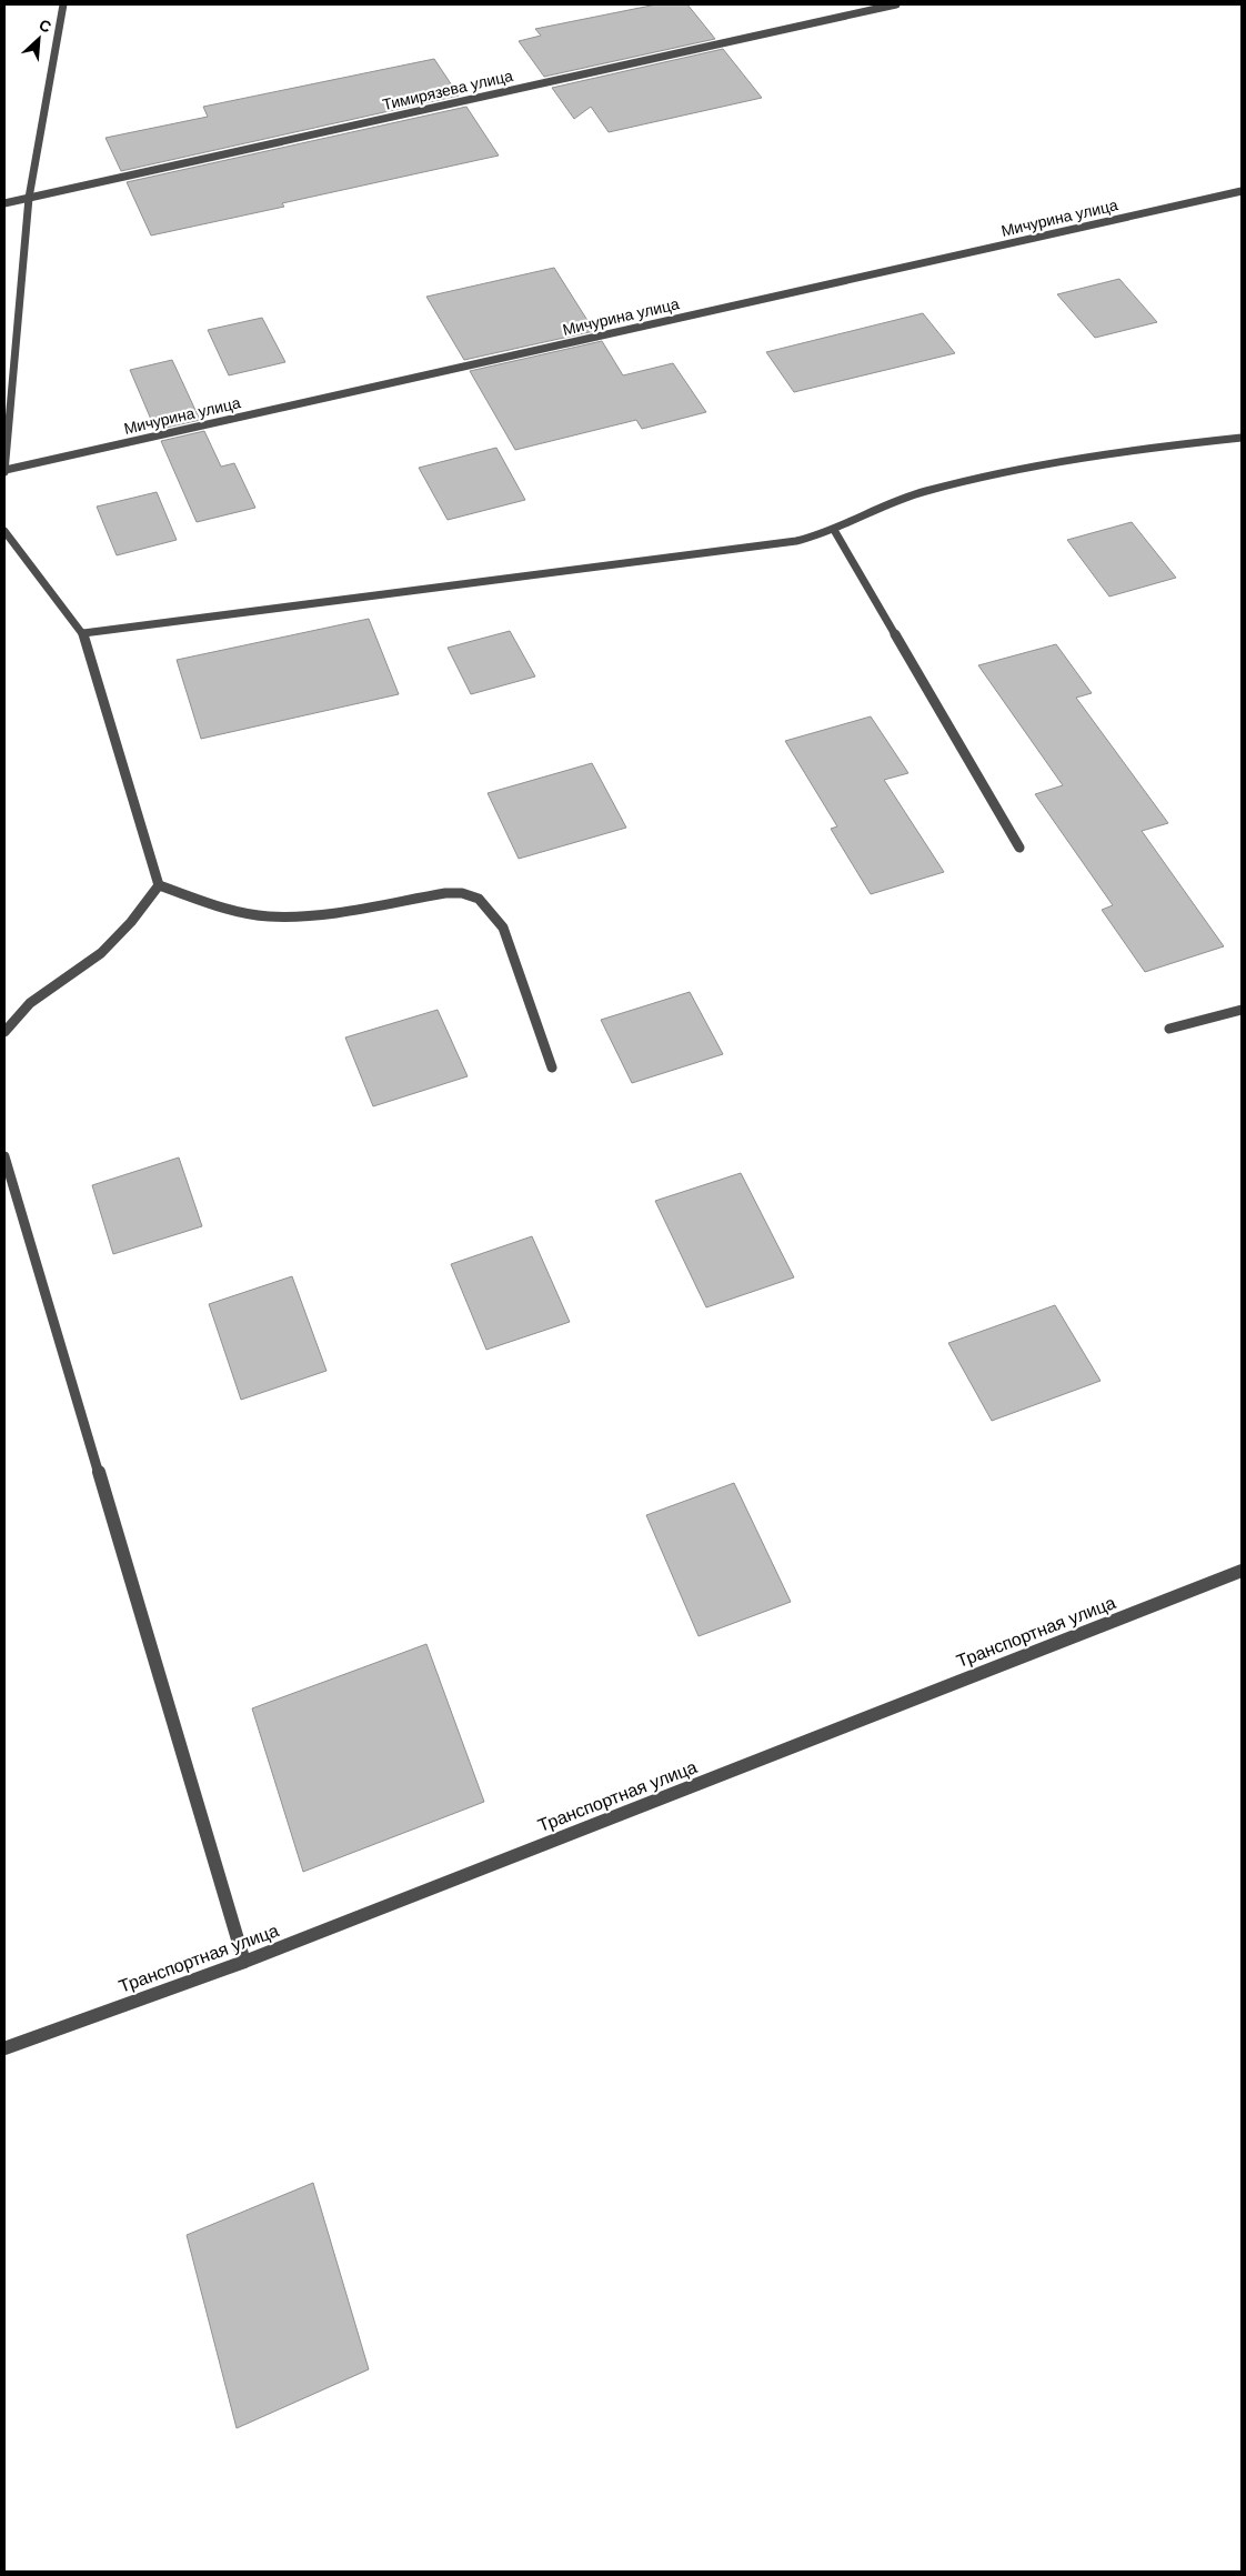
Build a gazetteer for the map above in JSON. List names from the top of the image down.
{
  "streets": {
    "street": ["Тимирязева улица", "Мичурина улица", "Транспортная улица"]
  },
  "north": "top right"
}
